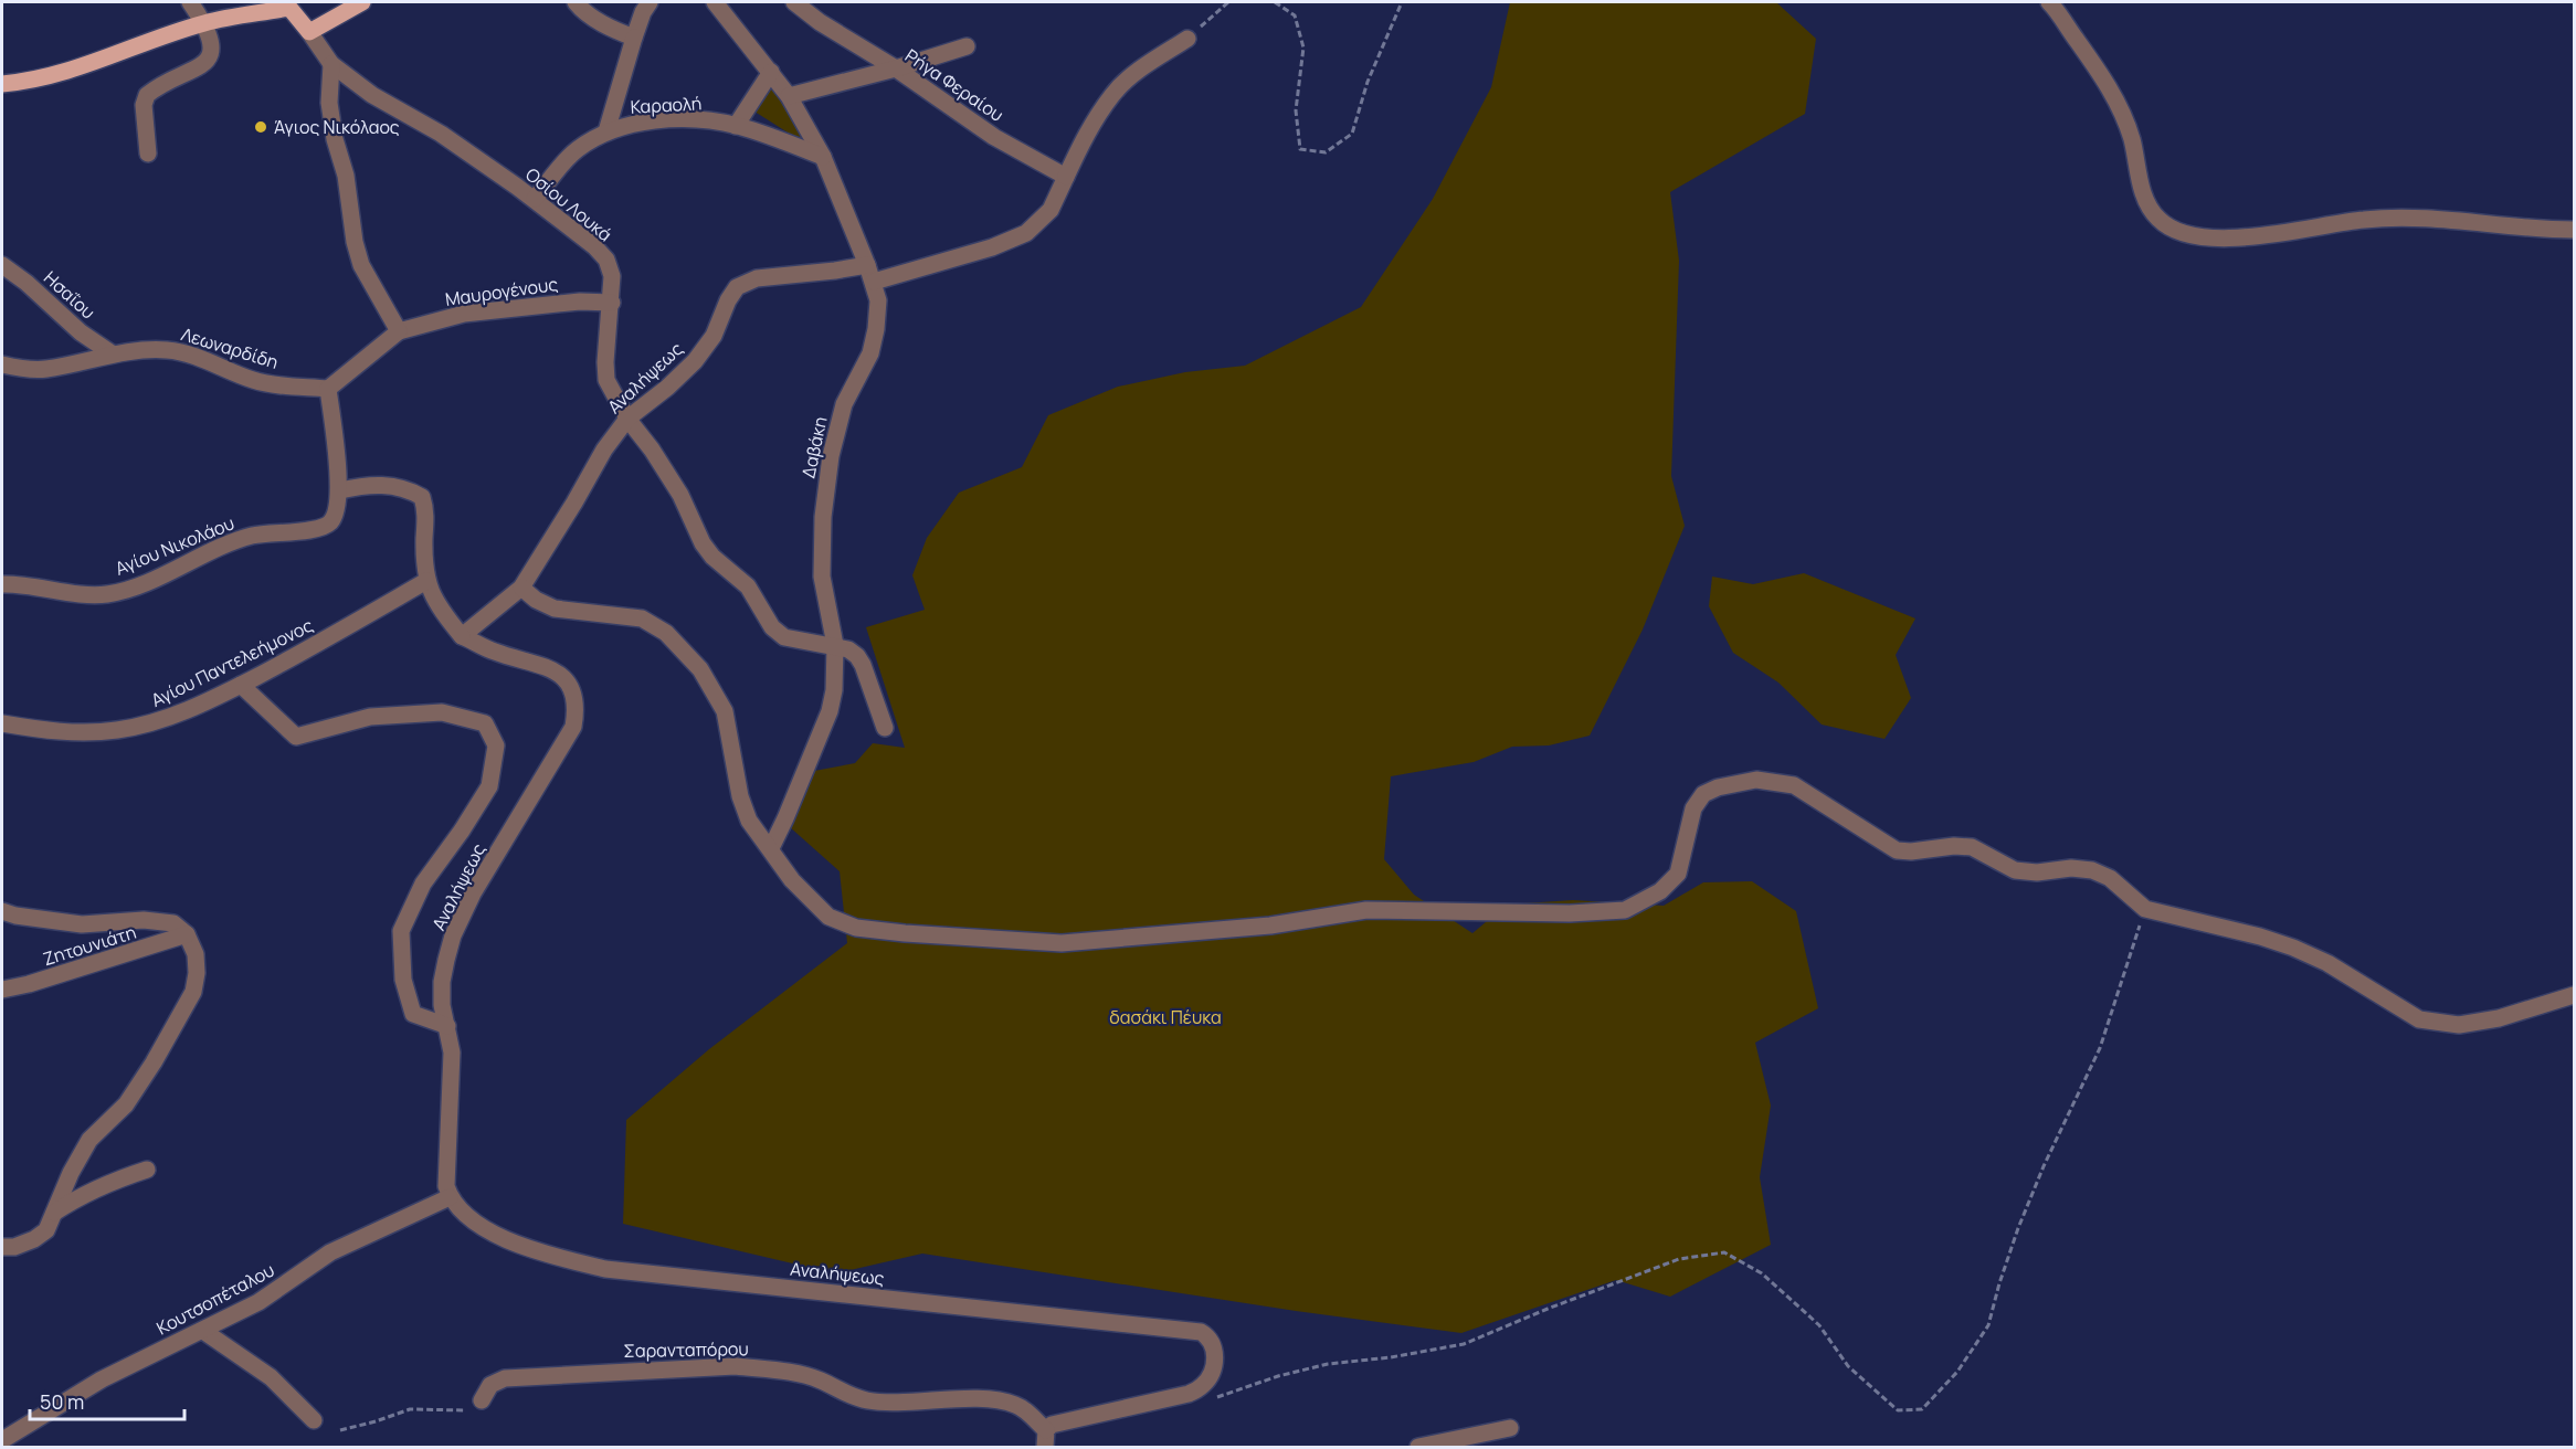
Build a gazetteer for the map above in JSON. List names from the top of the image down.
{
  "streets": {
    "street": [
      "Ρήγα Φεραίου",
      "Καραολή",
      "Οσίου Λουκά",
      "Μαυρογένους",
      "Ησαΐου",
      "Λεωναρδίδη",
      "Αναλήψεως",
      "Δαβάκη",
      "Αγίου Νικολάου",
      "Αγίου Παντελεήμονος",
      "Ζητουνιάτη",
      "Κουτσοπέταλου",
      "Σαρανταπόρου"
    ]
  },
  "crossings": [
    ["Καραολή", "Οσίου Λουκά"],
    ["Οσίου Λουκά", "Μαυρογένους"],
    ["Οσίου Λουκά", "Αναλήψεως"],
    ["Οσίου Λουκά", "Δαβάκη"],
    ["Ησαΐου", "Λεωναρδίδη"],
    ["Λεωναρδίδη", "Αγίου Νικολάου"],
    ["Αναλήψεως", "Δαβάκη"],
    ["Αναλήψεως", "Κουτσοπέταλου"]
  ],
  "parks": ["δασάκι Πέυκα"],
  "places": ["Άγιος Νικόλαος"],
  "scale_bar": "50 m"
}
